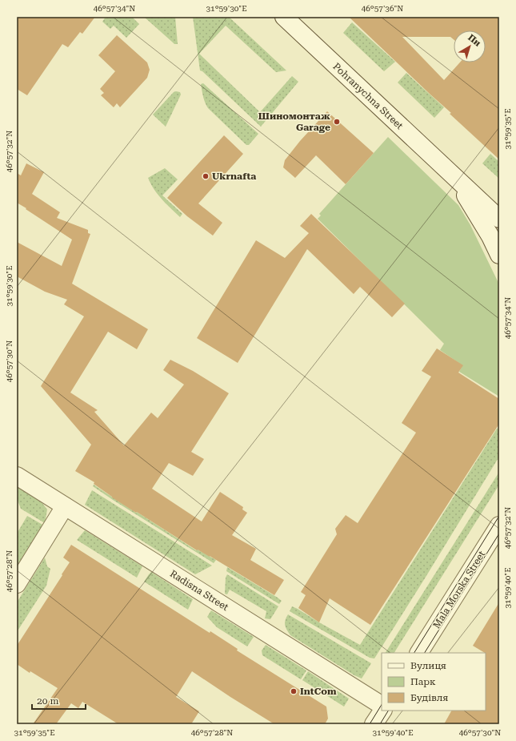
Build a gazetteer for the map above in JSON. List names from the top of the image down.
{
  "streets": {
    "street": ["Pohranychna Street", "Mala Morska Street", "Radisna Street"]
  },
  "places": ["Шиномонтаж Garage", "Ukrnafta", "IntCom"],
  "legend": ["Вулиця", "Парк", "Будівля"],
  "scale_bar": "20 m",
  "north": "top right",
  "coordinates": [
    "46°57'34\"N",
    "31°59'30\"E",
    "46°57'36\"N",
    "31°59'35\"E",
    "46°57'32\"N",
    "46°57'30\"N",
    "46°57'28\"N",
    "31°59'40\"E"
  ]
}
